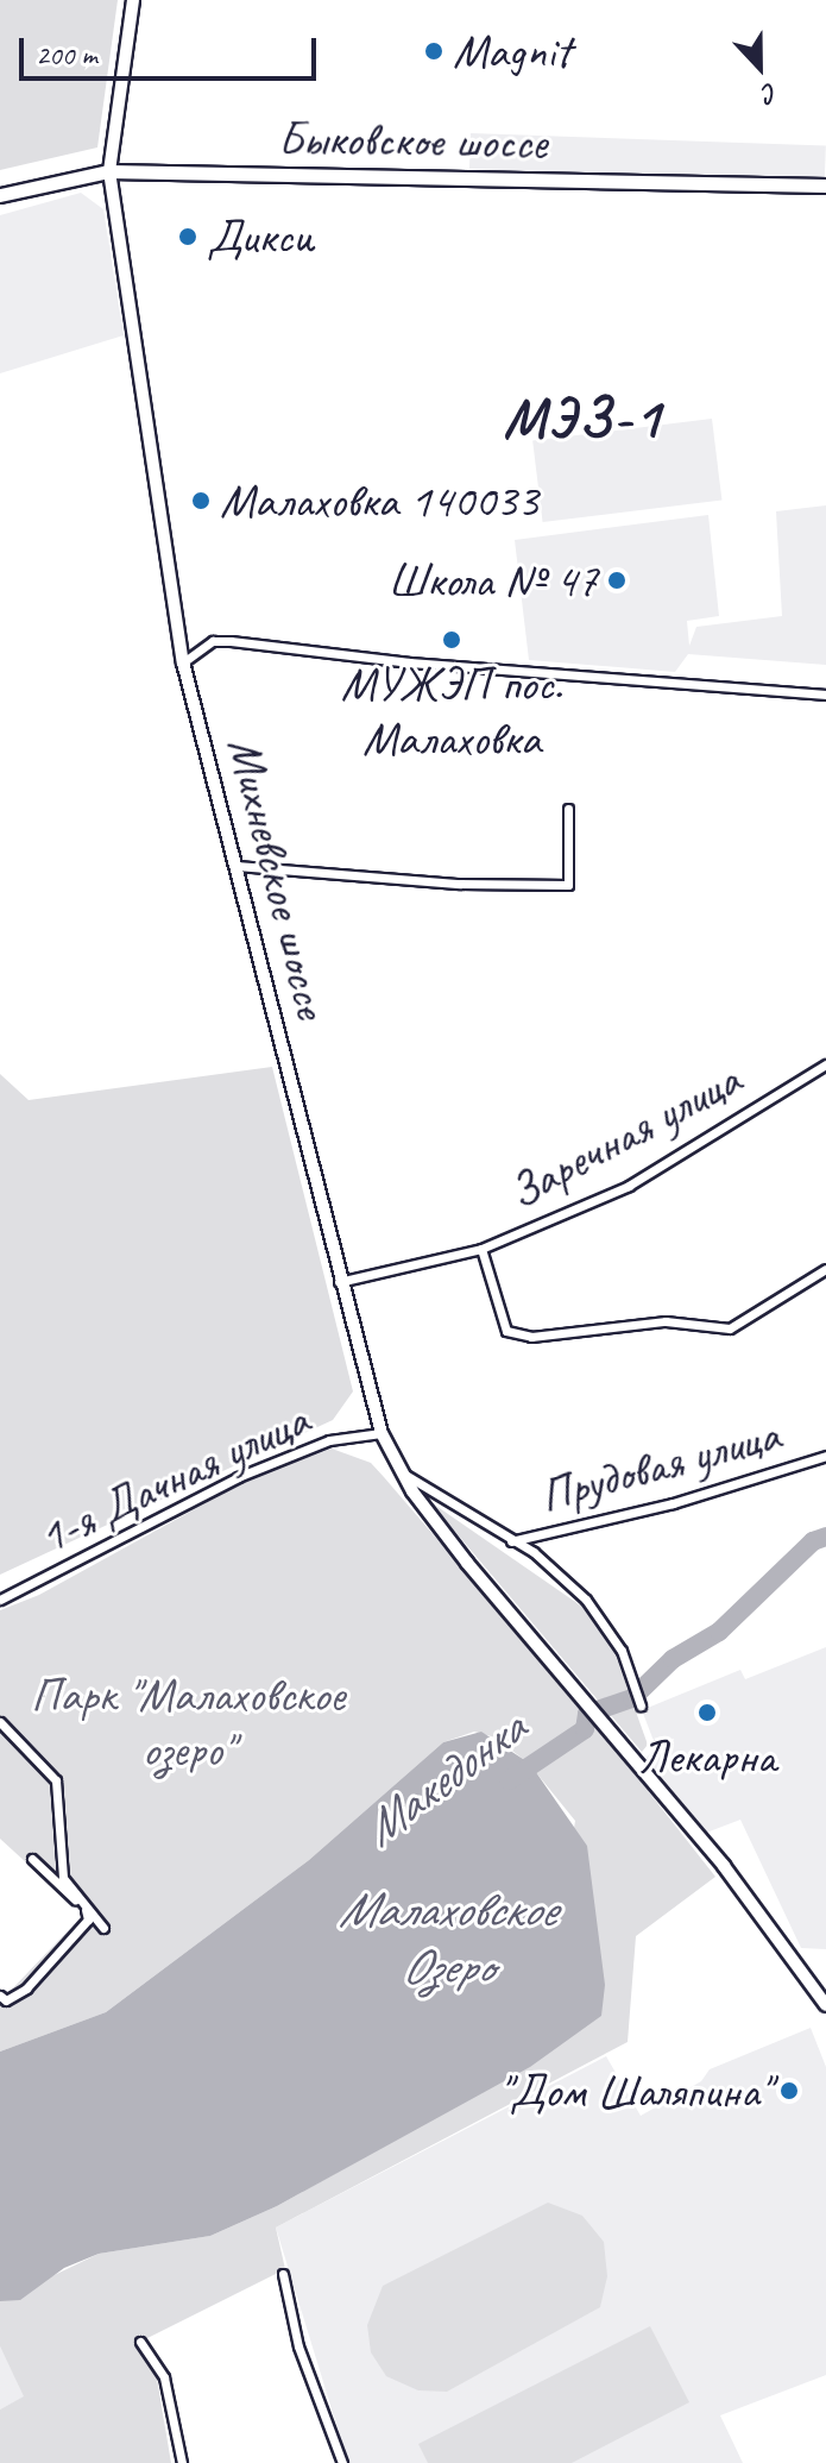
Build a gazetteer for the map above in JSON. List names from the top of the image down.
{
  "streets": {
    "main road": ["Быковское шоссе", "Михневское шоссе"],
    "street": ["Заречная улица", "Прудовая улица", "1-я Дачная улица"]
  },
  "crossings": [
    ["Быковское шоссе", "Михневское шоссе"],
    ["Михневское шоссе", "Заречная улица"],
    ["Михневское шоссе", "1-я Дачная улица"]
  ],
  "districts": ["МЭЗ-1"],
  "water": ["Македонка", "Малаховское Озеро"],
  "parks": ["Парк \"Малаховское озеро\""],
  "places": [
    "Magnit",
    "Дикси",
    "Малаховка 140033",
    "Школа № 47",
    "МУЖЭП пос. Малаховка",
    "Лекарна",
    "\"Дом Шаляпина\""
  ],
  "scale_bar": "200 m",
  "north": "bottom"
}
